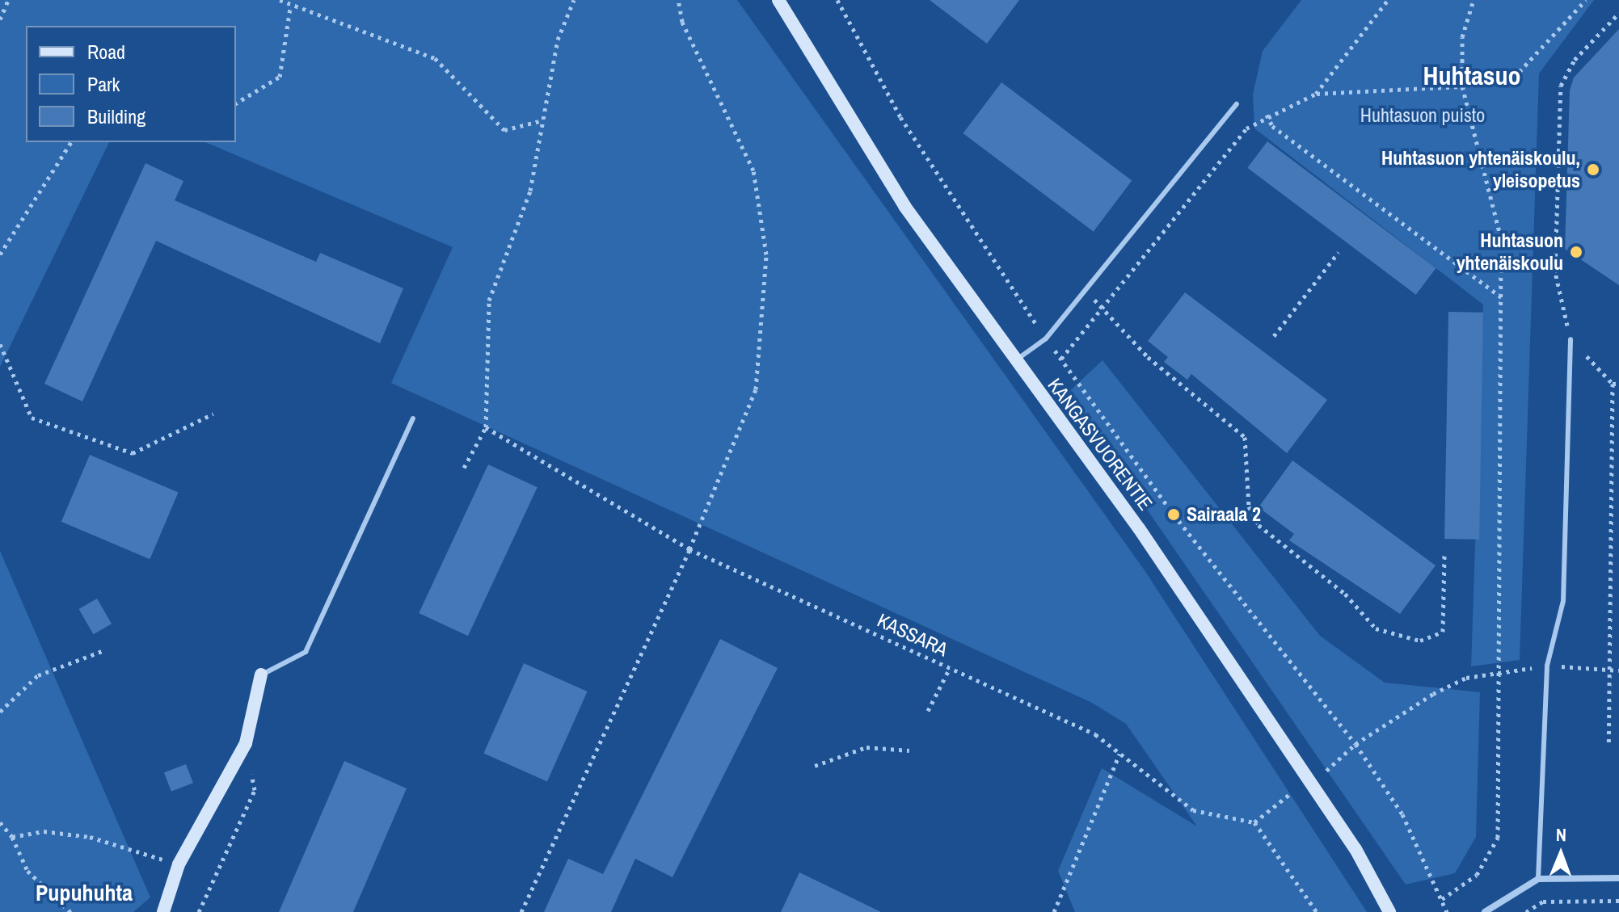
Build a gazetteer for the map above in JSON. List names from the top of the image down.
{
  "streets": {
    "main road": ["KANGASVUORENTIE"],
    "path": ["KASSARA"]
  },
  "districts": ["Huhtasuo", "Pupuhuhta"],
  "parks": ["Huhtasuon puisto"],
  "places": ["Huhtasuon yhtenäiskoulu, yleisopetus", "Huhtasuon yhtenäiskoulu", "Sairaala 2"],
  "legend": ["Road", "Park", "Building"],
  "north": "top"
}
